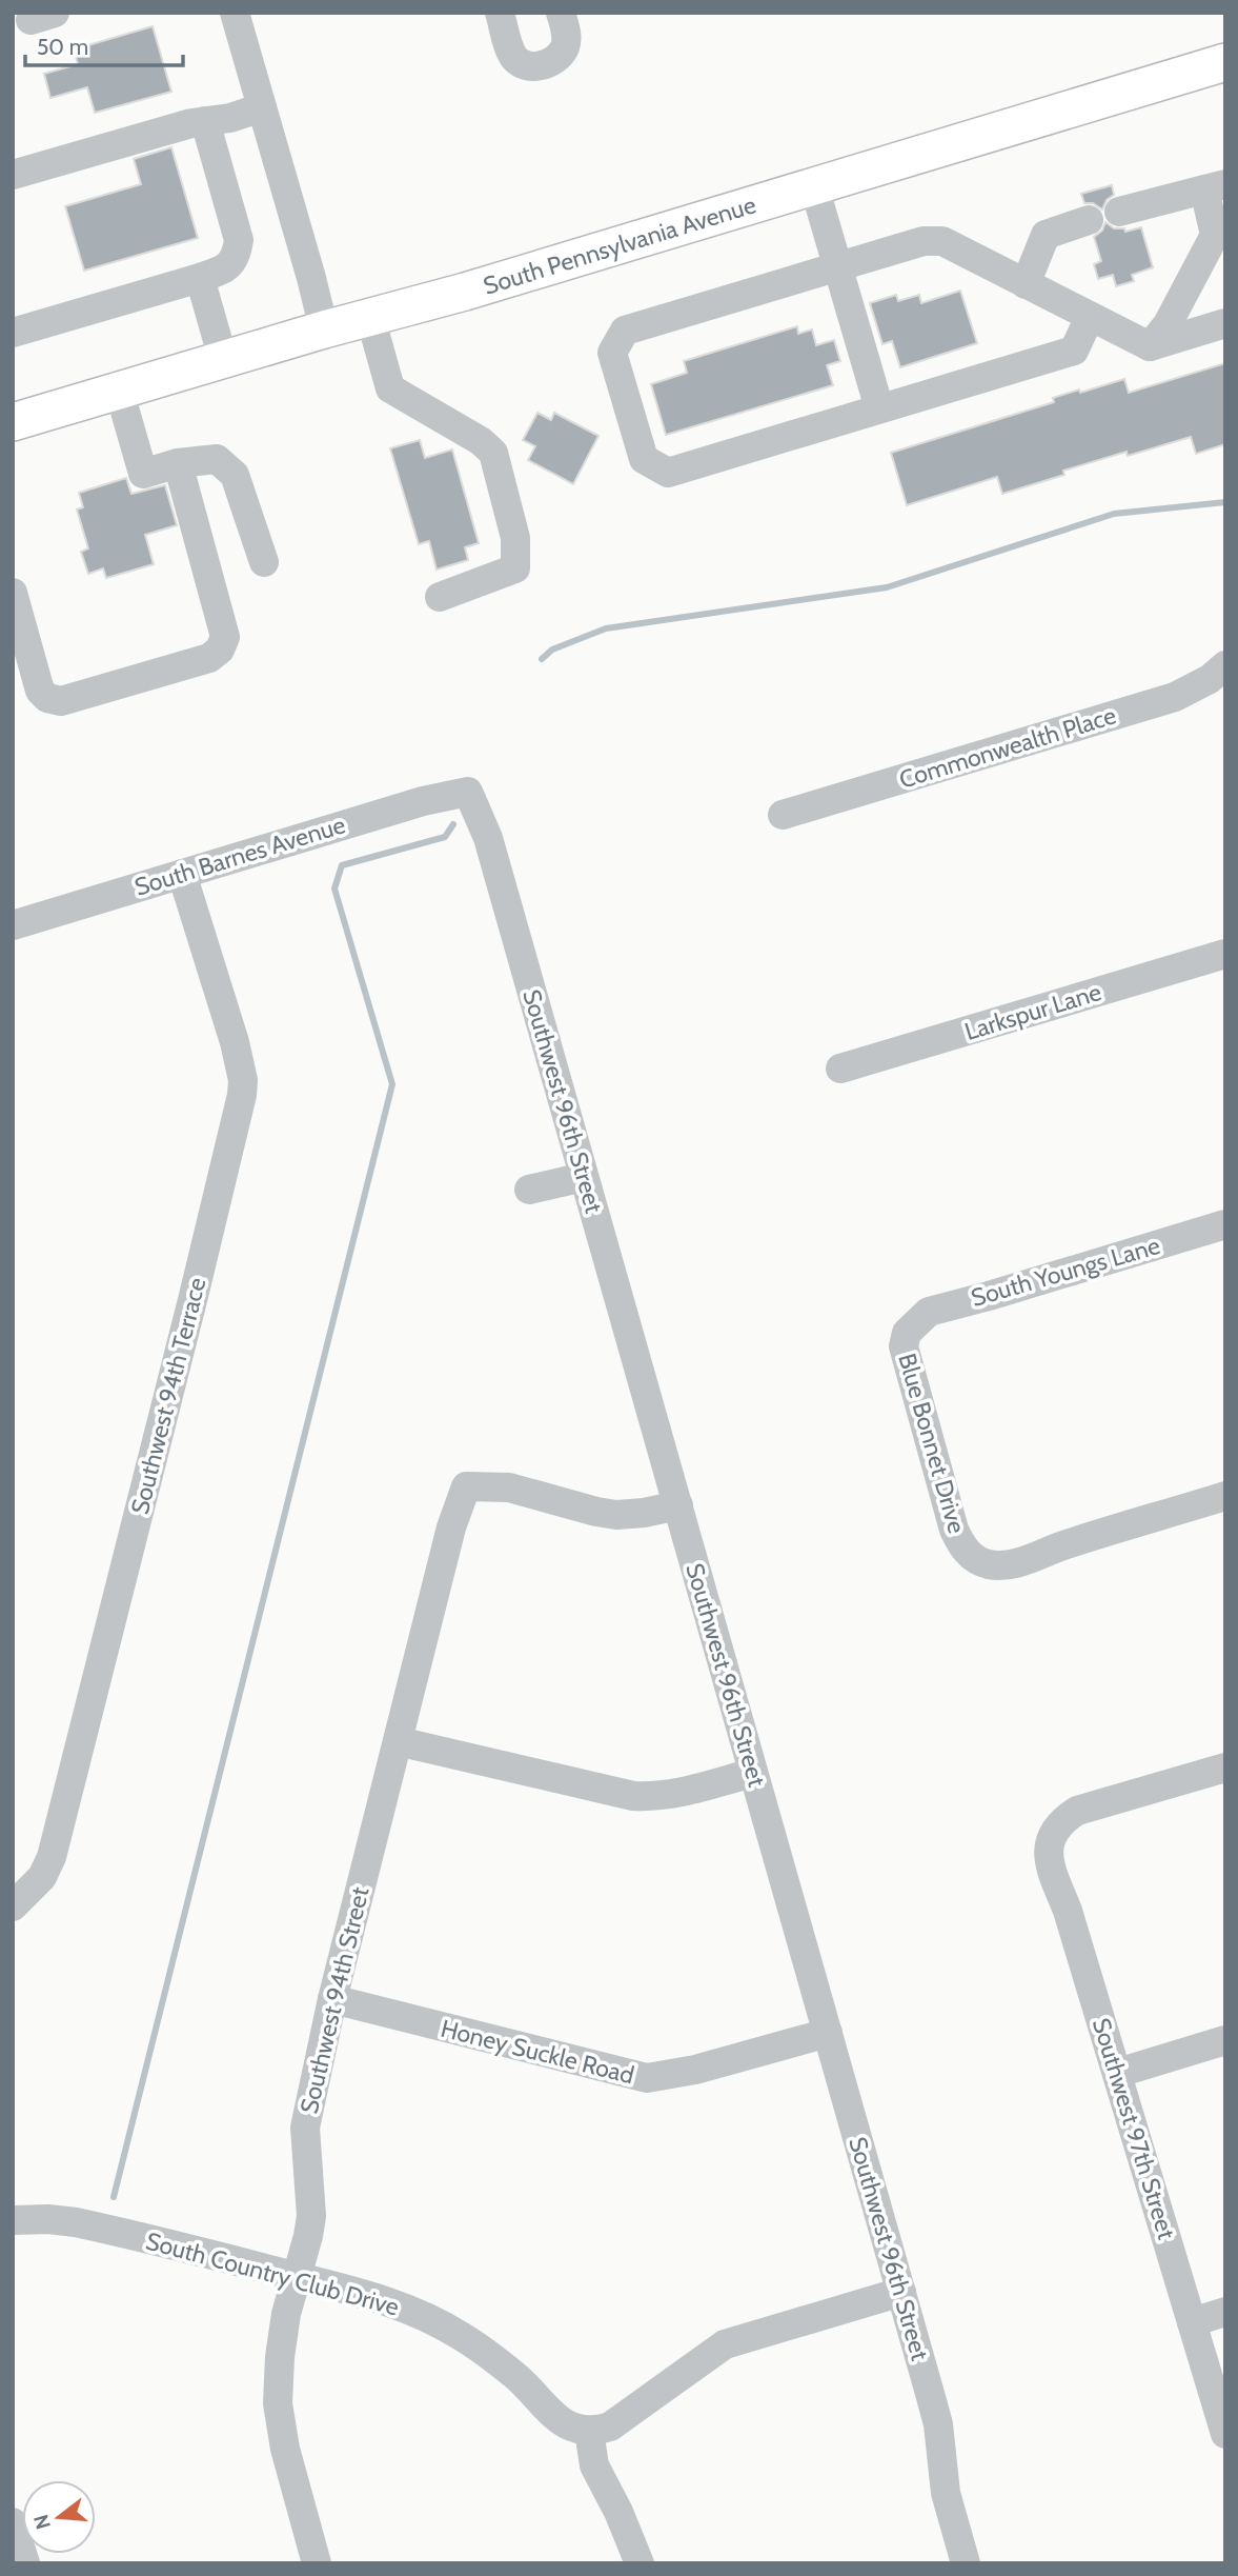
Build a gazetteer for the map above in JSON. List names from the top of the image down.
{
  "streets": {
    "main road": ["South Pennsylvania Avenue"],
    "street": [
      "Commonwealth Place",
      "South Barnes Avenue",
      "Larkspur Lane",
      "Southwest 96th Street",
      "South Youngs Lane",
      "Southwest 94th Terrace",
      "Blue Bonnet Drive",
      "Southwest 94th Street",
      "Honey Suckle Road",
      "Southwest 97th Street",
      "South Country Club Drive"
    ]
  },
  "crossings": [
    ["South Barnes Avenue", "Southwest 96th Street"],
    ["South Barnes Avenue", "Southwest 94th Terrace"],
    ["Southwest 96th Street", "Southwest 94th Street"],
    ["Southwest 96th Street", "Honey Suckle Road"],
    ["South Youngs Lane", "Blue Bonnet Drive"],
    ["Southwest 94th Street", "Honey Suckle Road"],
    ["Southwest 94th Street", "South Country Club Drive"]
  ],
  "scale_bar": "50 m",
  "north": "left"
}
